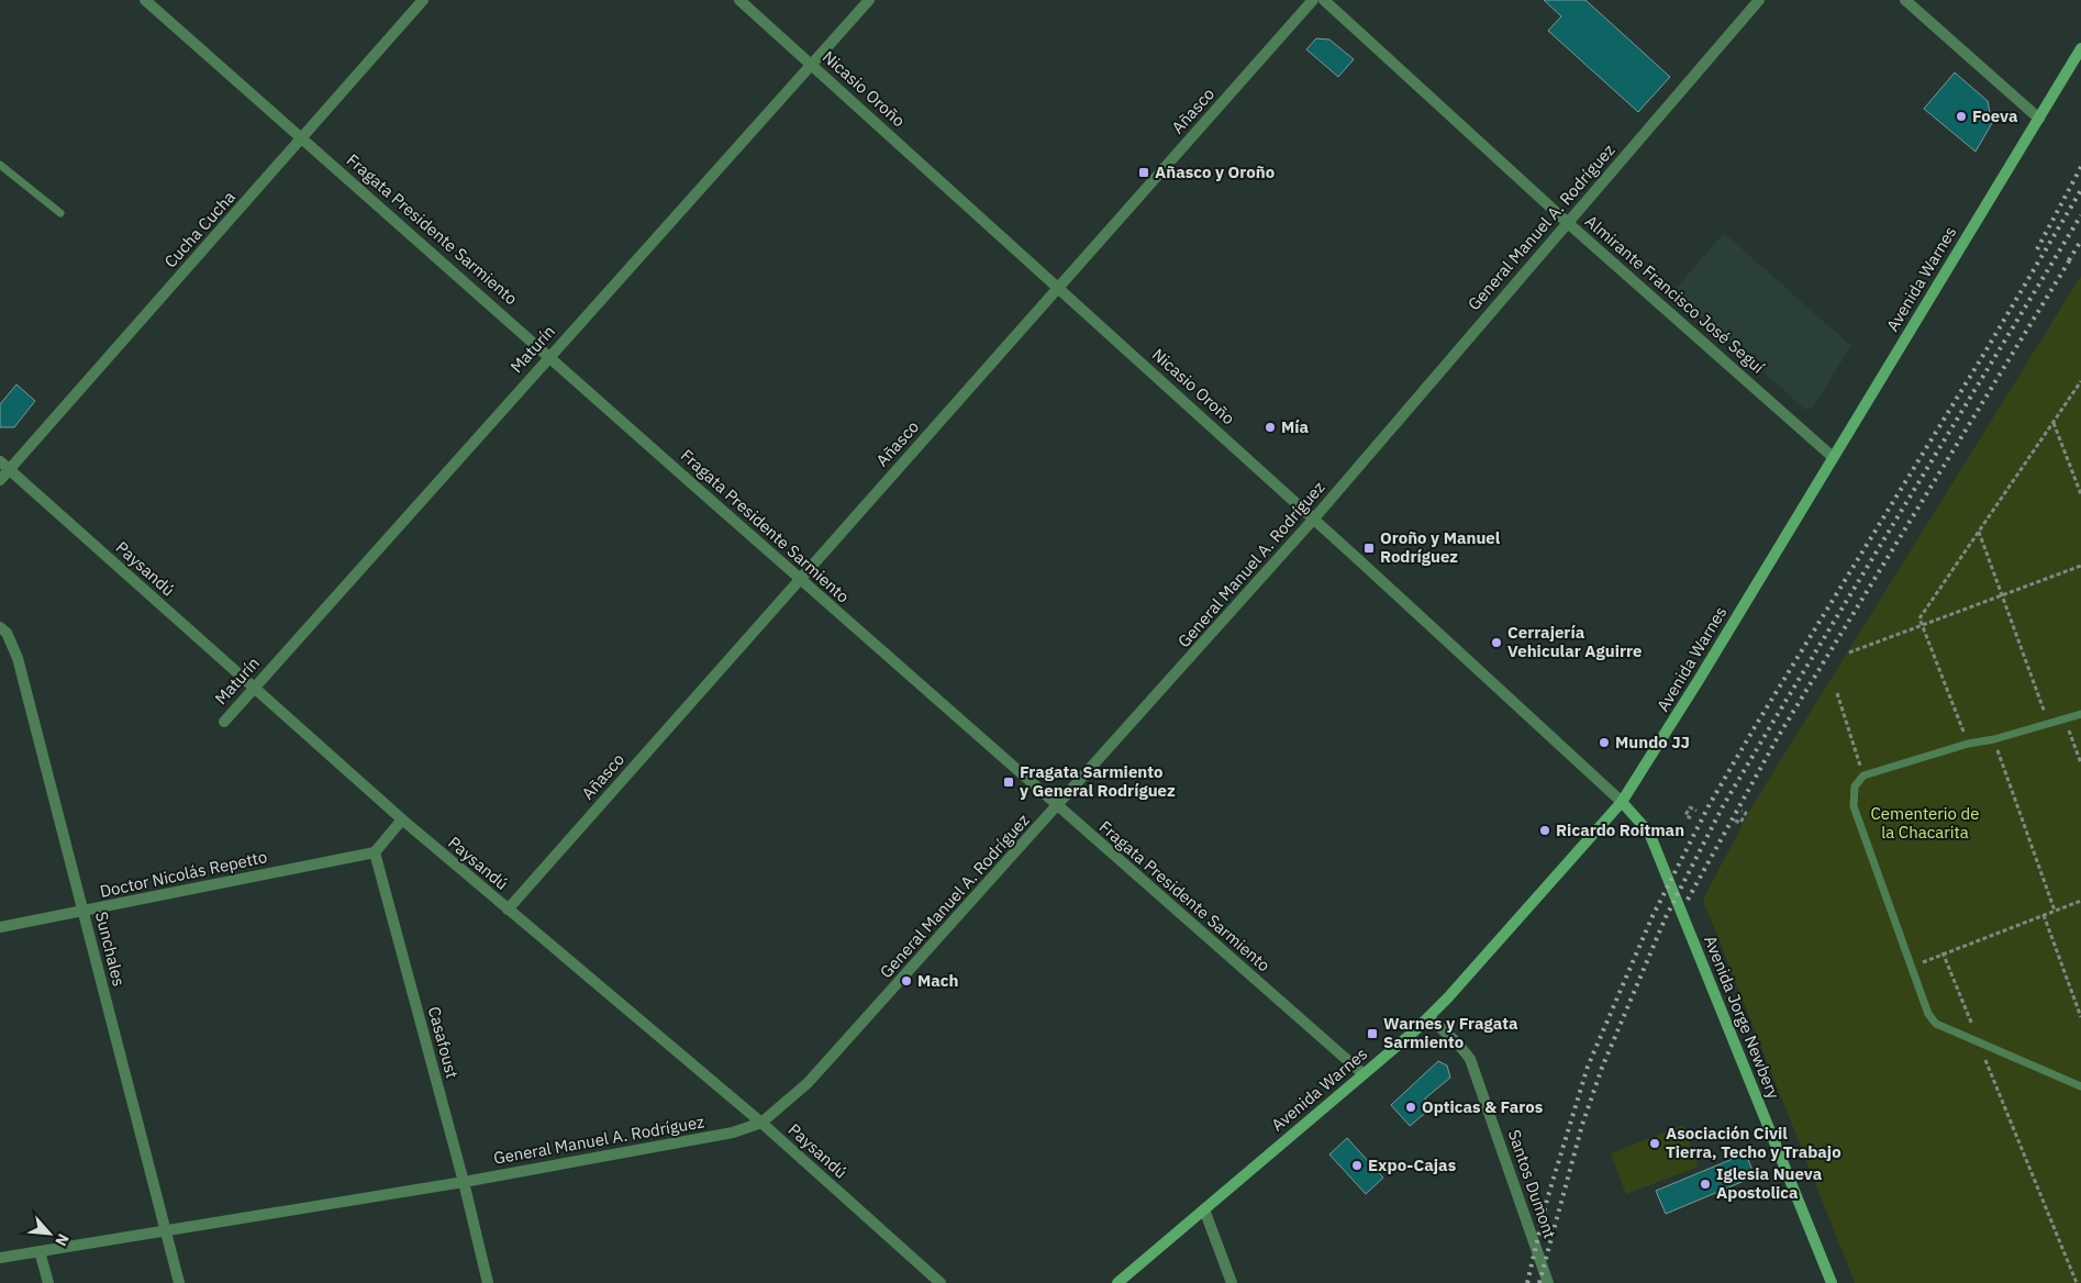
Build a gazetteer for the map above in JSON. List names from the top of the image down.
{
  "streets": {
    "main road": ["Avenida Warnes", "Avenida Jorge Newbery"],
    "street": [
      "Nicasio Oroño",
      "Añasco",
      "General Manuel A. Rodríguez",
      "Cucha Cucha",
      "Fragata Presidente Sarmiento",
      "Almirante Francisco José Seguí",
      "Maturín",
      "Paysandú",
      "Doctor Nicolás Repetto",
      "Sunchales",
      "Casafoust",
      "Santos Dumont"
    ]
  },
  "crossings": [
    ["Nicasio Oroño", "Añasco"],
    ["Nicasio Oroño", "General Manuel A. Rodríguez"],
    ["Nicasio Oroño", "Avenida Warnes"],
    ["Nicasio Oroño", "Maturín"],
    ["Nicasio Oroño", "Avenida Jorge Newbery"],
    ["Añasco", "Fragata Presidente Sarmiento"],
    ["Añasco", "Paysandú"],
    ["General Manuel A. Rodríguez", "Fragata Presidente Sarmiento"],
    ["General Manuel A. Rodríguez", "Almirante Francisco José Seguí"],
    ["General Manuel A. Rodríguez", "Paysandú"],
    ["General Manuel A. Rodríguez", "Sunchales"],
    ["General Manuel A. Rodríguez", "Casafoust"],
    ["Cucha Cucha", "Fragata Presidente Sarmiento"],
    ["Cucha Cucha", "Paysandú"],
    ["Fragata Presidente Sarmiento", "Avenida Warnes"],
    ["Fragata Presidente Sarmiento", "Maturín"],
    ["Avenida Warnes", "Almirante Francisco José Seguí"],
    ["Avenida Warnes", "Avenida Jorge Newbery"],
    ["Avenida Warnes", "Santos Dumont"],
    ["Maturín", "Paysandú"],
    ["Doctor Nicolás Repetto", "Sunchales"],
    ["Doctor Nicolás Repetto", "Casafoust"]
  ],
  "parks": ["Cementerio de la Chacarita"],
  "places": {
    "other": [
      "Foeva",
      "Mía",
      "Cerrajería Vehicular Aguirre",
      "Mundo JJ",
      "Ricardo Roitman",
      "Mach",
      "Opticas & Faros",
      "Asociación Civil Tierra, Techo y Trabajo",
      "Expo-Cajas",
      "Iglesia Nueva Apostolica"
    ],
    "transit": [
      "Añasco y Oroño",
      "Oroño y Manuel Rodríguez",
      "Fragata Sarmiento y General Rodríguez",
      "Warnes y Fragata Sarmiento"
    ]
  },
  "north": "bottom right"
}
